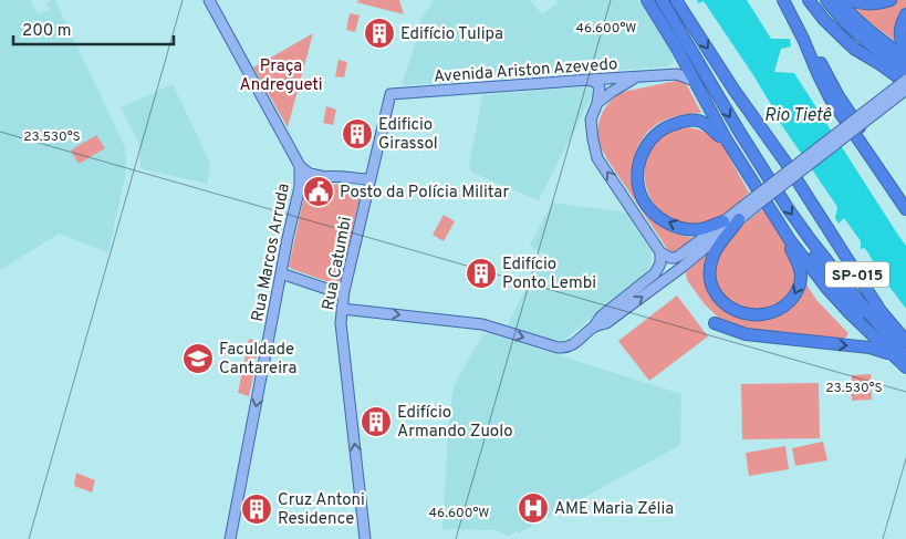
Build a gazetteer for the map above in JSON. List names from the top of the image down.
{
  "streets": {
    "highway": ["SP-015"],
    "main road": ["Avenida Ariston Azevedo", "Rua Marcos Arruda", "Rua Catumbi"]
  },
  "crossings": [
    ["Avenida Ariston Azevedo", "Rua Catumbi"]
  ],
  "one_way": ["Rua Marcos Arruda", "Rua Catumbi"],
  "water": ["Rio Tietê"],
  "parks": ["Praça Andregueti"],
  "places": {
    "building": [
      "Edifício Tulipa",
      "Edificio Girassol",
      "Edifício Ponto Lembi",
      "Edifício Armando Zuolo",
      "Cruz Antoni Residence"
    ],
    "public building": ["Posto da Polícia Militar"],
    "school or university": ["Faculdade Cantareira"],
    "hospital": ["AME Maria Zélia"]
  },
  "scale_bar": "200 m",
  "coordinates": ["46.600°W", "23.530°S"]
}
